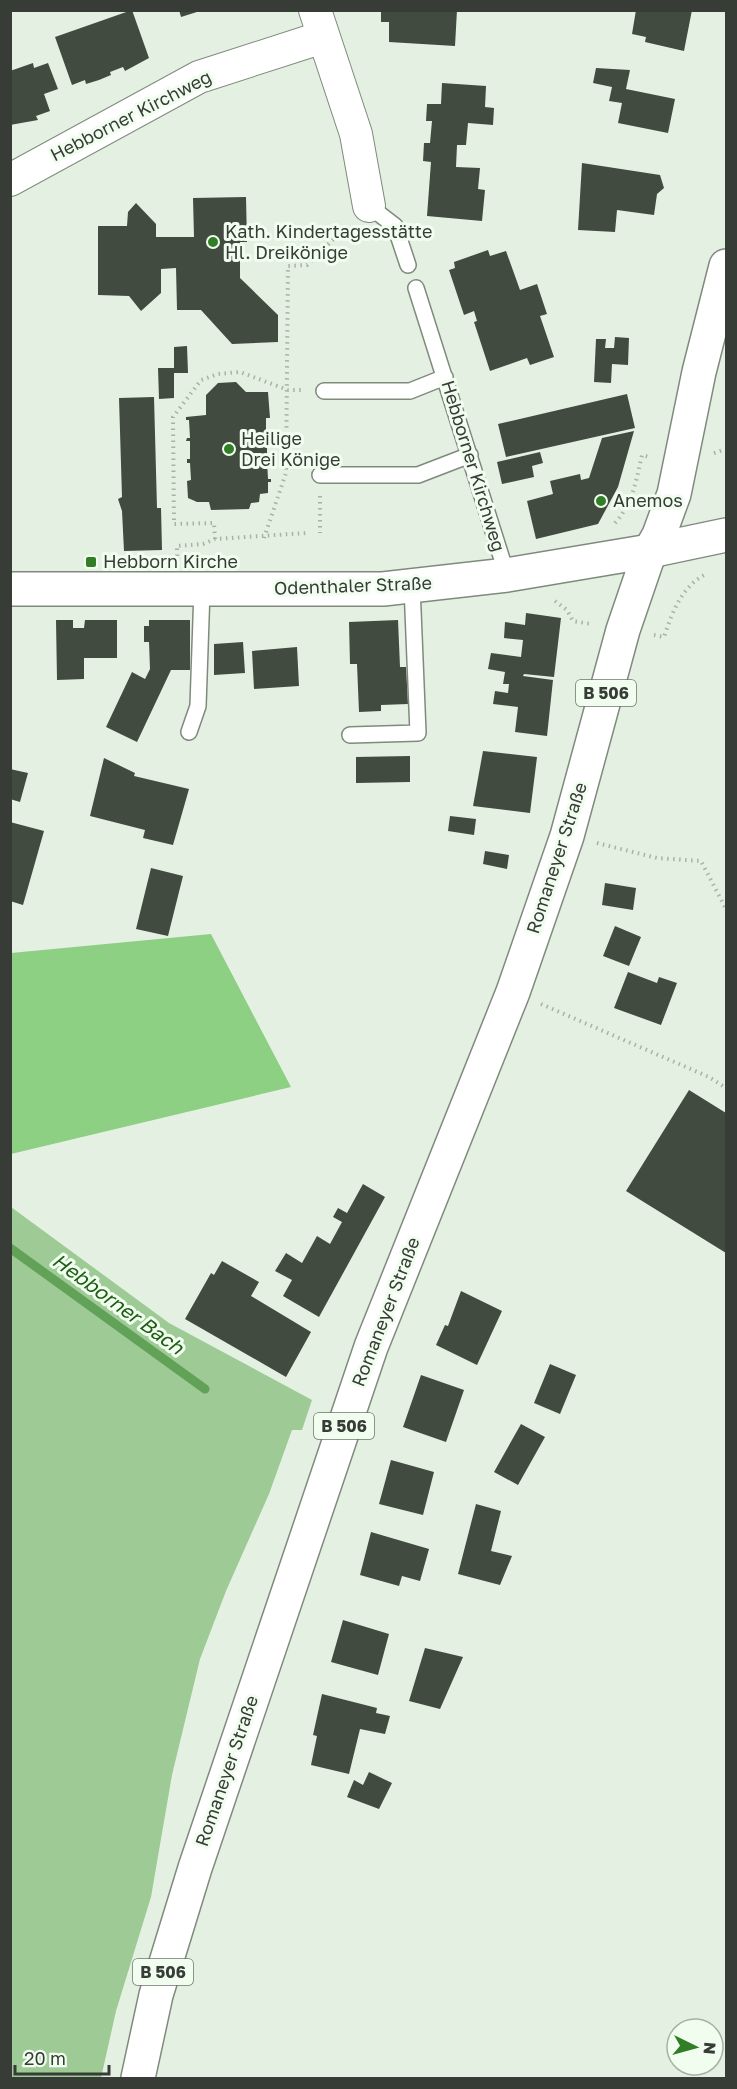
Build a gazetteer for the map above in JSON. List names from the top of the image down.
{
  "streets": {
    "main road": ["Odenthaler Straße", "B 506", "Romaneyer Straße"],
    "street": ["Hebborner Kirchweg"]
  },
  "crossings": [
    ["Hebborner Kirchweg", "Odenthaler Straße"],
    ["Odenthaler Straße", "B 506"],
    ["Odenthaler Straße", "Romaneyer Straße"],
    ["B 506", "Romaneyer Straße"]
  ],
  "water": ["Hebborner Bach"],
  "places": {
    "other": ["Kath. Kindertagesstätte Hl. Dreikönige", "Heilige Drei Könige", "Anemos"],
    "transit": ["Hebborn Kirche"]
  },
  "scale_bar": "20 m",
  "north": "right"
}
